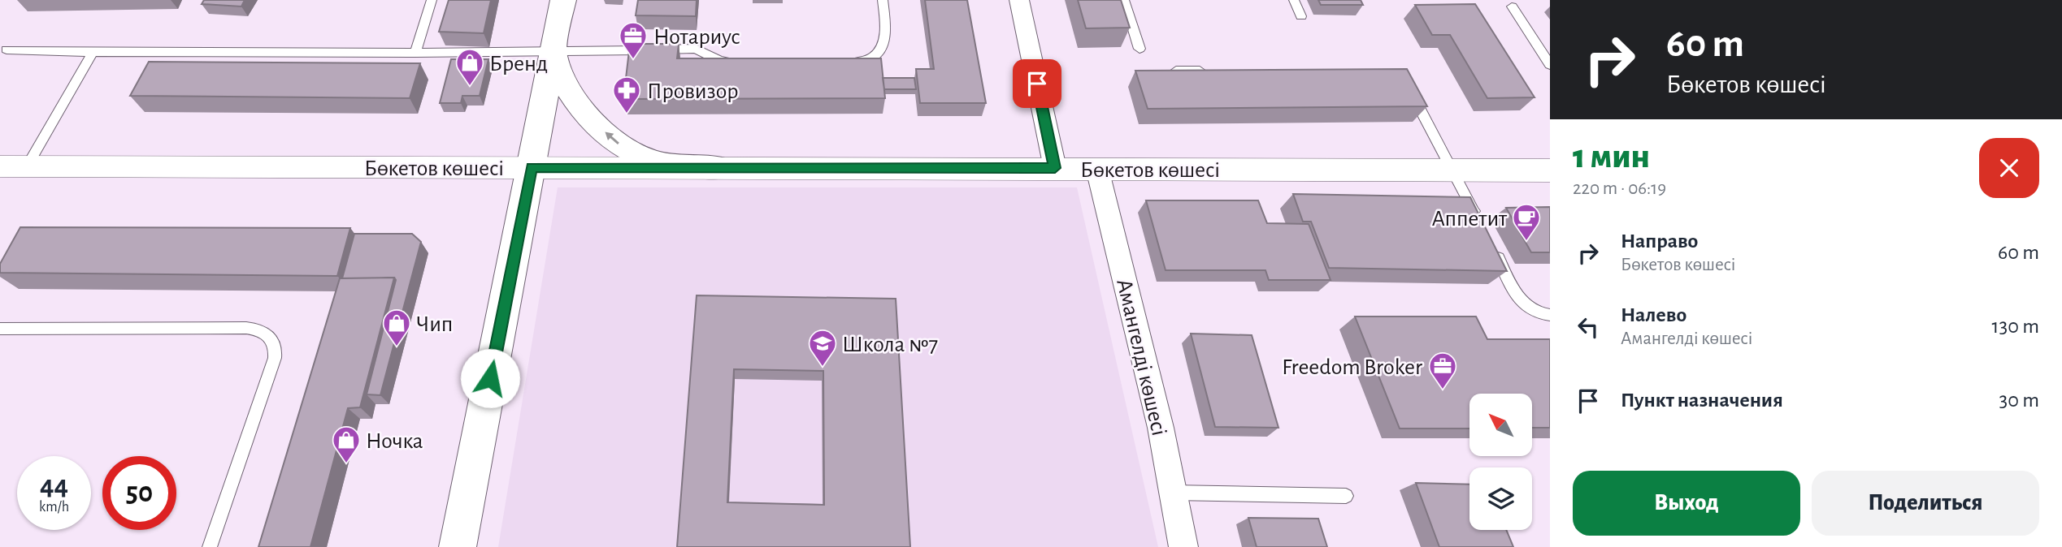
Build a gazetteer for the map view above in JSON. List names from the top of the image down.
{
  "streets": {
    "street": ["Бөкетов көшесі", "Амангелді көшесі"]
  },
  "crossings": [
    ["Бөкетов көшесі", "Амангелді көшесі"]
  ],
  "places": {
    "office": ["Нотариус", "Freedom Broker"],
    "shop": ["Бренд", "Чип", "Ночка"],
    "pharmacy": ["Провизор"],
    "cafe": ["Аппетит"],
    "school or university": ["Школа №7"]
  },
  "north": "top left",
  "page": {
    "turn": ["60 m", "Бөкетов көшесі"],
    "heading": ["1 мин", "220 m · 06:19"],
    "list": [
      {
        "name": "Направо",
        "note": "Бөкетов көшесі",
        "value": "60 m"
      },
      {
        "name": "Налево",
        "note": "Амангелді көшесі",
        "value": "130 m"
      },
      {
        "name": "Пункт назначения",
        "value": "30 m"
      }
    ],
    "speed": "44 km/h",
    "limit": "50",
    "buttons": ["Выход", "Поделиться"]
  }
}
